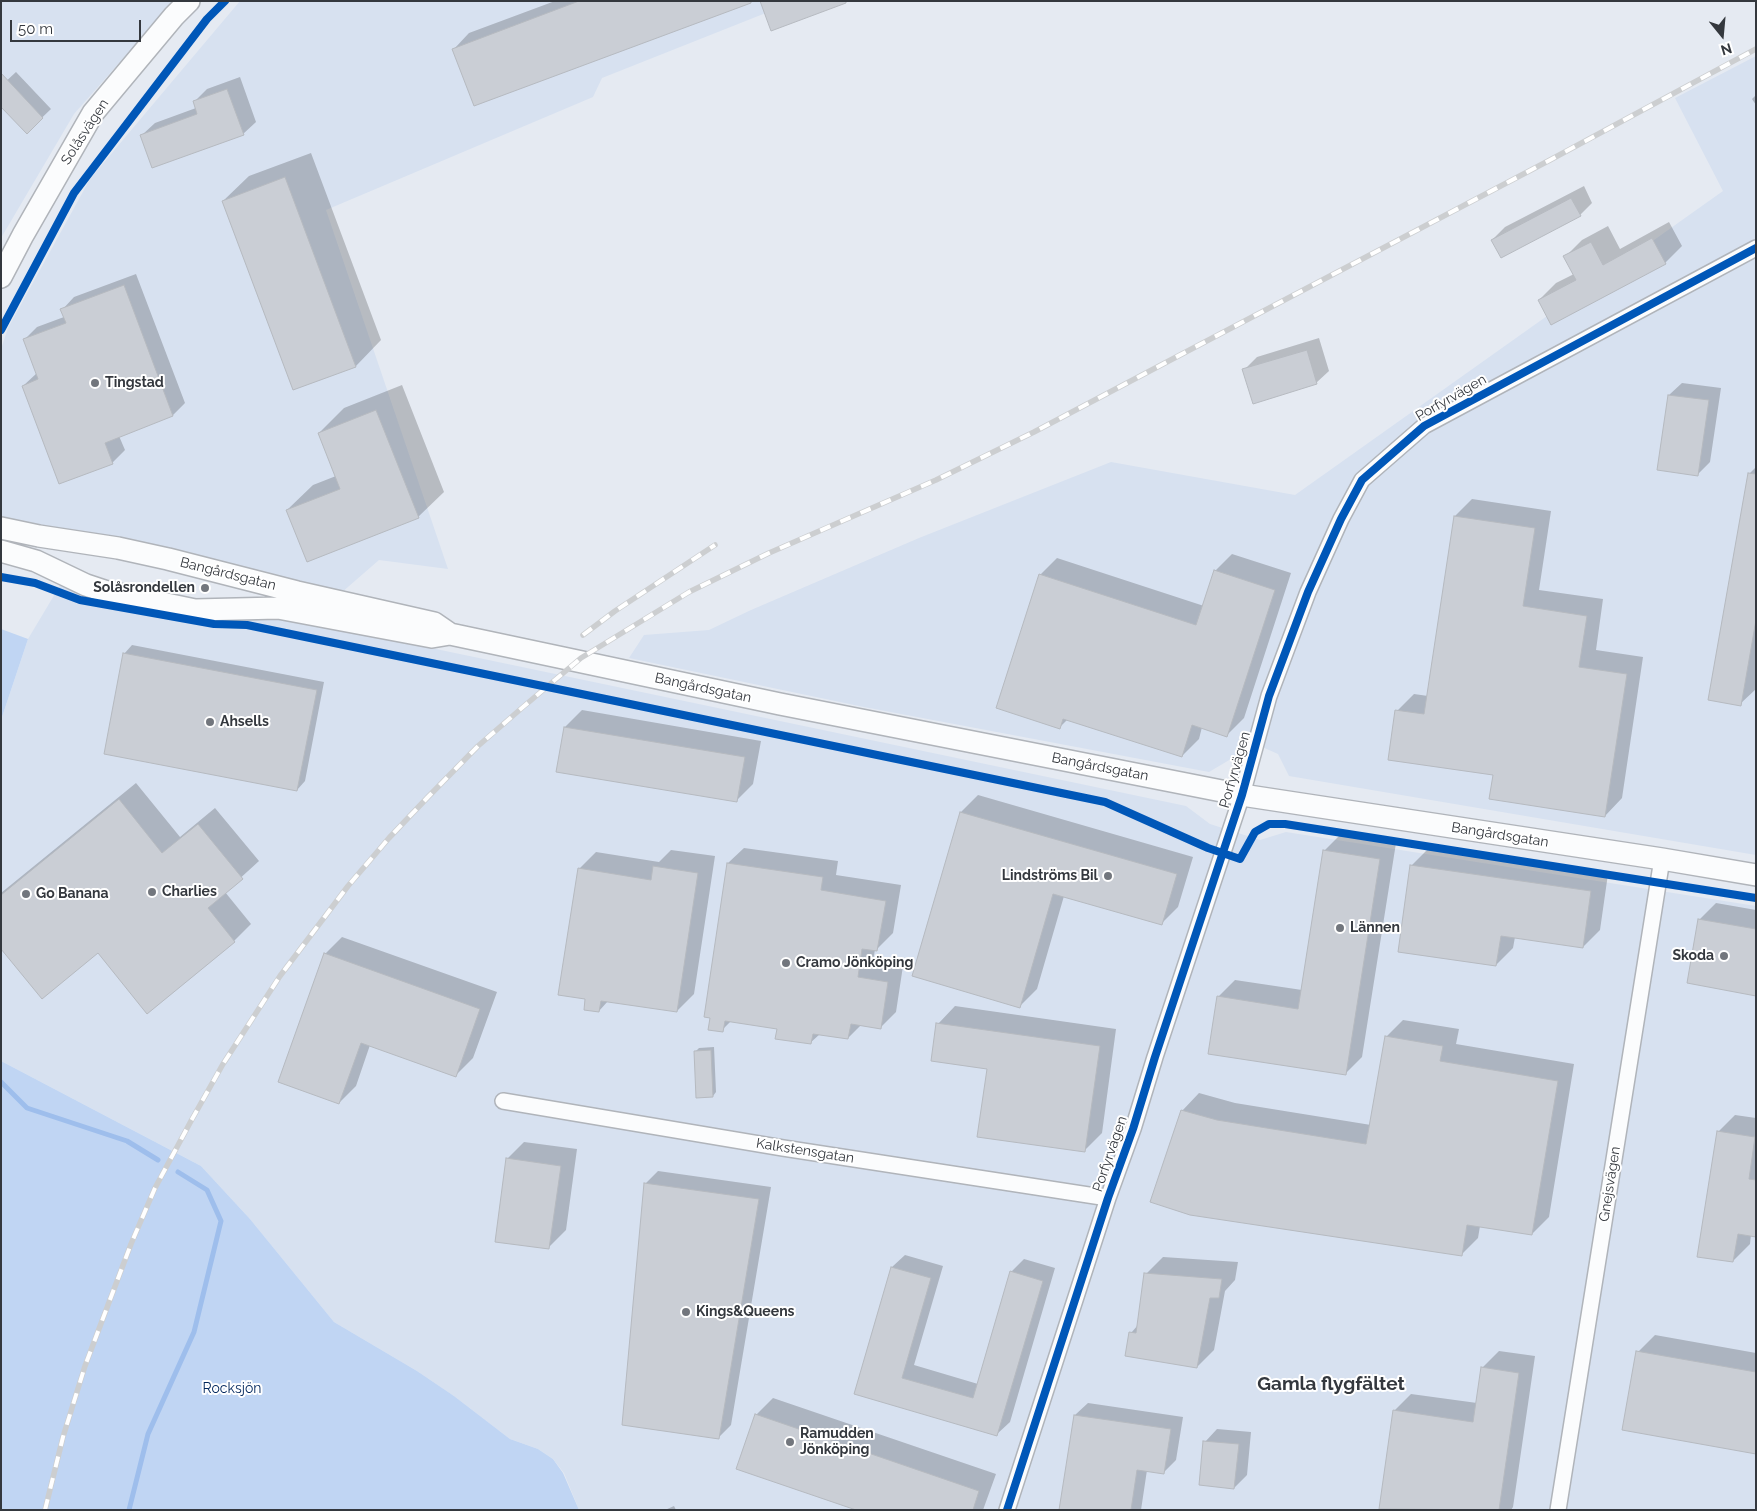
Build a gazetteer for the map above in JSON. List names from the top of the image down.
{
  "streets": {
    "main road": ["Solåsvägen", "Bangårdsgatan"],
    "street": ["Porfyrvägen", "Kalkstensgatan", "Gnejsvägen"]
  },
  "crossings": [
    ["Porfyrvägen", "Bangårdsgatan"],
    ["Porfyrvägen", "Kalkstensgatan"],
    ["Bangårdsgatan", "Gnejsvägen"]
  ],
  "districts": ["Gamla flygfältet"],
  "parks": ["Rocksjön"],
  "places": [
    "Tingstad",
    "Solåsrondellen",
    "Ahsells",
    "Lindströms Bil",
    "Charlies",
    "Go Banana",
    "Lännen",
    "Skoda",
    "Cramo Jönköping",
    "Kings&Queens",
    "Ramudden Jönköping"
  ],
  "scale_bar": "50 m",
  "north": "bottom"
}
